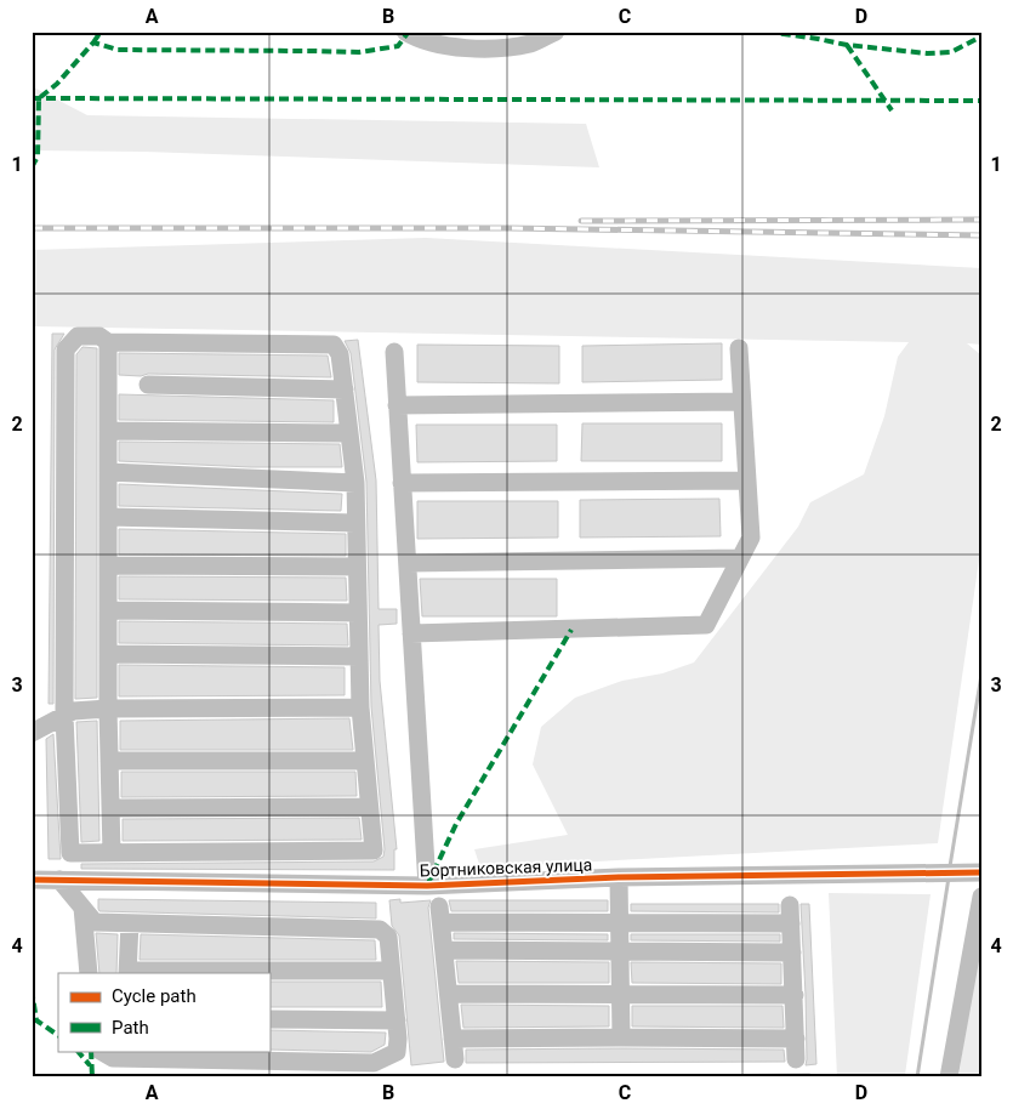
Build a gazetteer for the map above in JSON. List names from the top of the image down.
{
  "streets": {
    "street": ["Бортниковская улица"]
  },
  "legend": ["Cycle path", "Path"],
  "grid": {
    "columns": [
      "A",
      "B",
      "C",
      "D"
    ],
    "rows": [
      "1",
      "2",
      "3",
      "4"
    ]
  }
}
